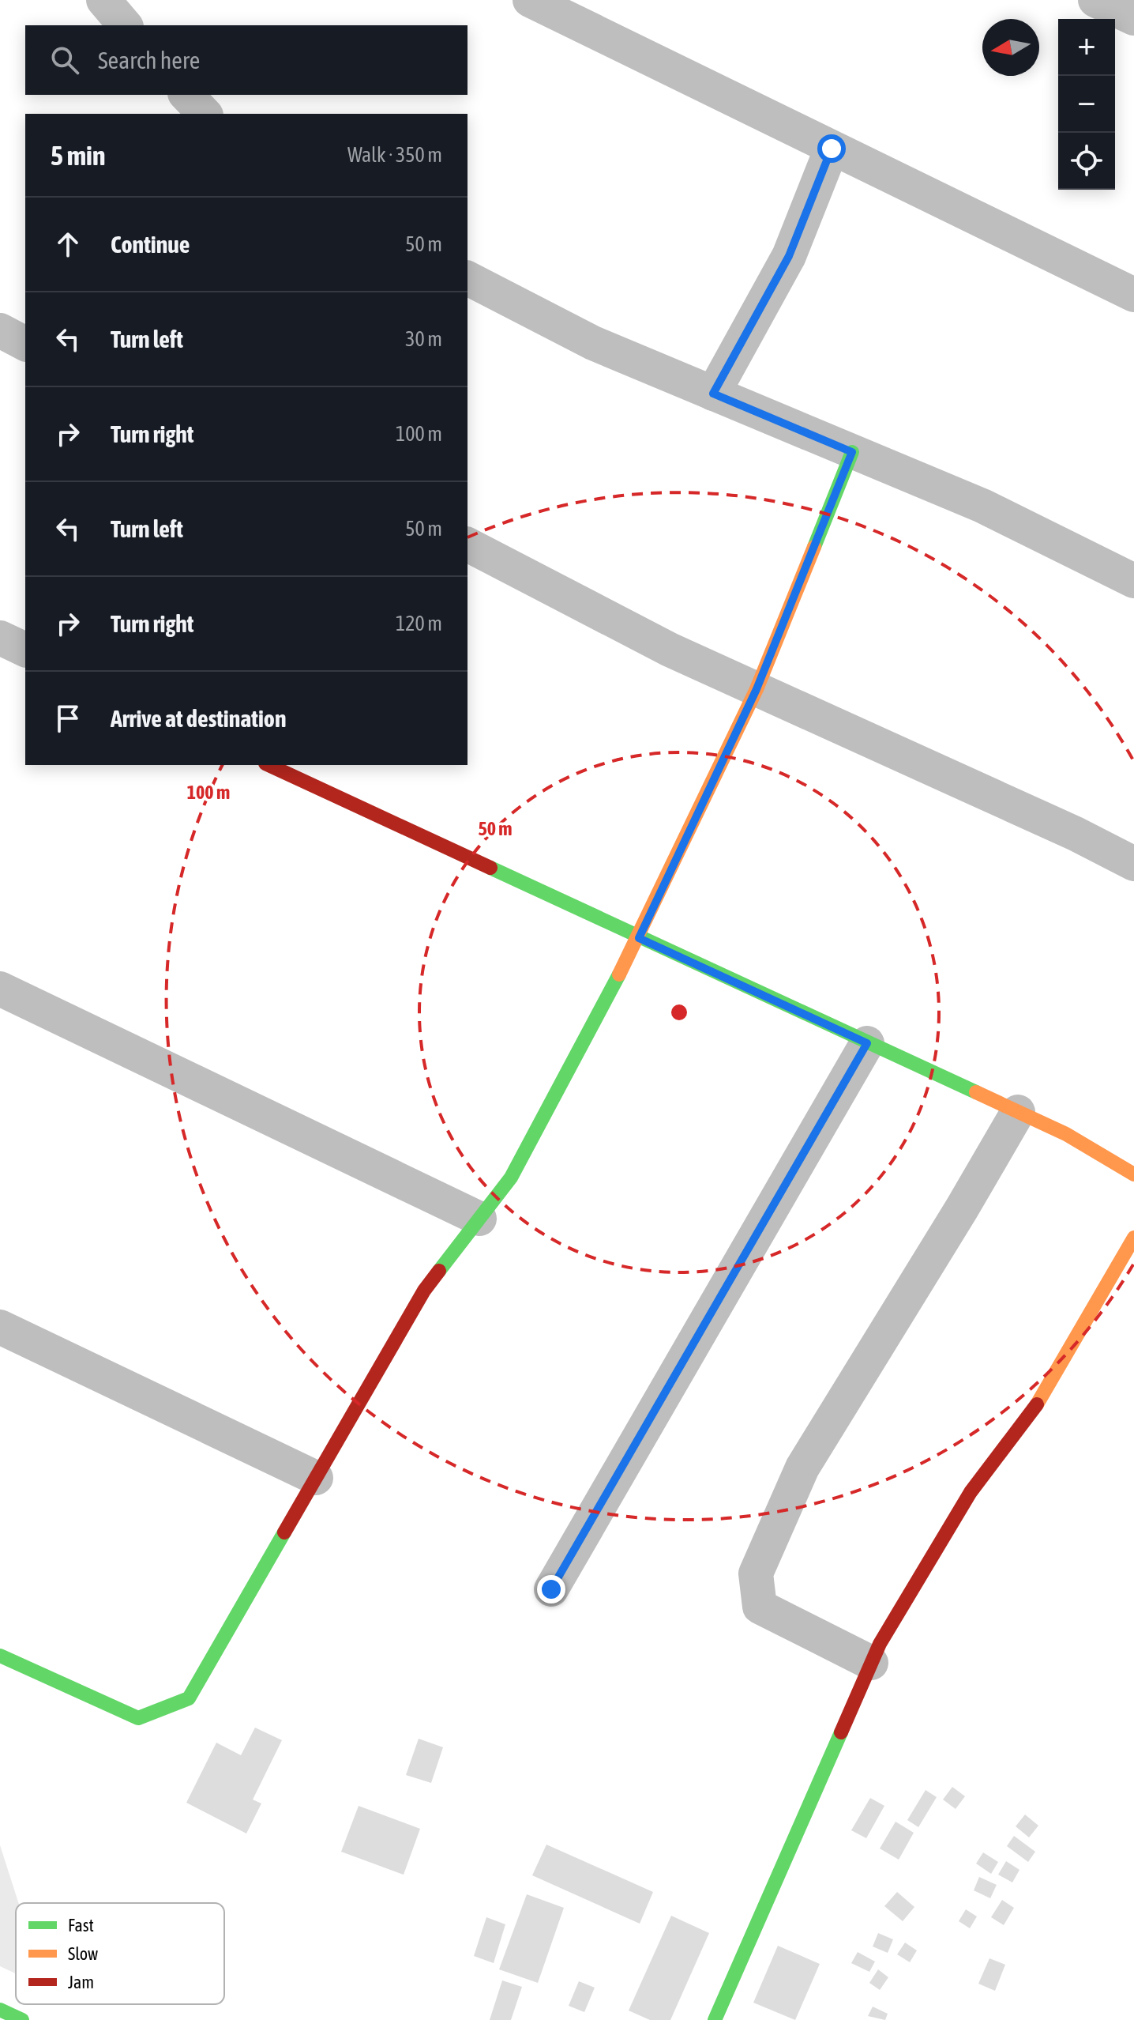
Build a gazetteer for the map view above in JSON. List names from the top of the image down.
{
  "legend": ["Fast", "Slow", "Jam"],
  "north": "left",
  "page": {
    "map_buttons": ["+", "−"],
    "search": "Search here",
    "heading": ["5 min", "Walk · 350 m"],
    "list": [
      ["Continue", "50 m"],
      ["Turn left", "30 m"],
      ["Turn right", "100 m"],
      ["Turn left", "50 m"],
      ["Turn right", "120 m"],
      "Arrive at destination"
    ]
  },
  "rings": ["100 m", "50 m"]
}
